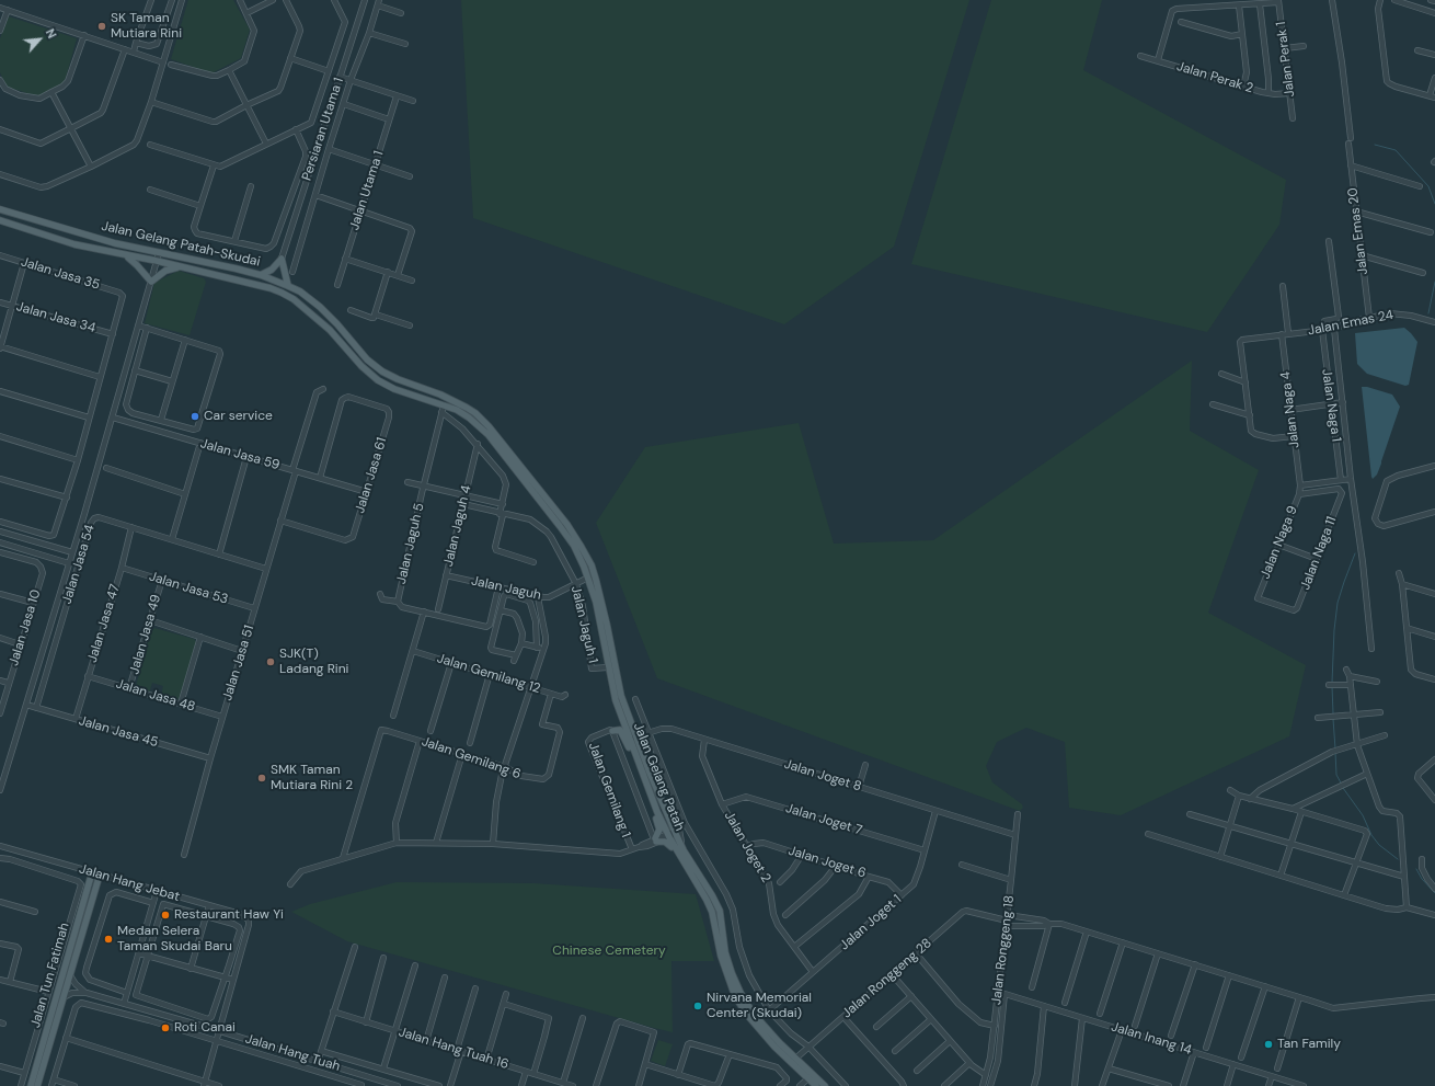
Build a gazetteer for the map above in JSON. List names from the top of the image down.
{
  "streets": {
    "main road": ["Jalan Gelang Patah-Skudai", "Jalan Gelang Patah", "Jalan Tun Fatimah"],
    "street": [
      "Jalan Perak 1",
      "Jalan Perak 2",
      "Persiaran Utama 1",
      "Jalan Utama 1",
      "Jalan Emas 20",
      "Jalan Jasa 35",
      "Jalan Jasa 34",
      "Jalan Emas 24",
      "Jalan Naga 1",
      "Jalan Naga 4",
      "Jalan Jasa 59",
      "Jalan Jasa 61",
      "Jalan Jaguh 4",
      "Jalan Naga 9",
      "Jalan Jaguh 5",
      "Jalan Naga 11",
      "Jalan Jasa 54",
      "Jalan Jasa 53",
      "Jalan Jaguh",
      "Jalan Jasa 47",
      "Jalan Jaguh 1",
      "Jalan Jasa 10",
      "Jalan Jasa 49",
      "Jalan Jasa 51",
      "Jalan Gemilang 12",
      "Jalan Jasa 48",
      "Jalan Jasa 45",
      "Jalan Gemilang 6",
      "Jalan Joget 8",
      "Jalan Gemilang 1",
      "Jalan Joget 7",
      "Jalan Joget 2",
      "Jalan Joget 6",
      "Jalan Hang Jebat",
      "Jalan Joget 1",
      "Jalan Ronggeng 18",
      "Jalan Ronggeng 28",
      "Jalan Inang 14",
      "Jalan Hang Tuah 16",
      "Jalan Hang Tuah"
    ]
  },
  "crossings": [
    ["Jalan Perak 1", "Jalan Perak 2"],
    ["Jalan Emas 20", "Jalan Emas 24"],
    ["Jalan Gelang Patah-Skudai", "Jalan Jaguh 5"],
    ["Jalan Gelang Patah-Skudai", "Jalan Jaguh"],
    ["Jalan Gelang Patah-Skudai", "Jalan Gelang Patah"],
    ["Jalan Jasa 35", "Jalan Jasa 34"],
    ["Jalan Emas 24", "Jalan Naga 1"],
    ["Jalan Emas 24", "Jalan Naga 4"],
    ["Jalan Naga 4", "Jalan Naga 9"],
    ["Jalan Jasa 59", "Jalan Jasa 61"],
    ["Jalan Jasa 59", "Jalan Jasa 51"],
    ["Jalan Jasa 61", "Jalan Jasa 51"],
    ["Jalan Jaguh 4", "Jalan Jaguh"],
    ["Jalan Jaguh 4", "Jalan Jaguh 1"],
    ["Jalan Naga 9", "Jalan Naga 11"],
    ["Jalan Jasa 54", "Jalan Jasa 47"],
    ["Jalan Jasa 54", "Jalan Jasa 51"],
    ["Jalan Jasa 54", "Jalan Jasa 45"],
    ["Jalan Jasa 53", "Jalan Jasa 47"],
    ["Jalan Jasa 53", "Jalan Jasa 49"],
    ["Jalan Jasa 53", "Jalan Jasa 51"],
    ["Jalan Jaguh", "Jalan Jaguh 1"],
    ["Jalan Jaguh", "Jalan Gelang Patah"],
    ["Jalan Jasa 47", "Jalan Jasa 48"],
    ["Jalan Jasa 47", "Jalan Jasa 45"],
    ["Jalan Jaguh 1", "Jalan Gelang Patah"],
    ["Jalan Jasa 49", "Jalan Jasa 48"],
    ["Jalan Jasa 51", "Jalan Jasa 48"],
    ["Jalan Jasa 51", "Jalan Jasa 45"],
    ["Jalan Gemilang 12", "Jalan Gemilang 6"],
    ["Jalan Joget 8", "Jalan Gelang Patah"],
    ["Jalan Joget 8", "Jalan Joget 2"],
    ["Jalan Joget 8", "Jalan Joget 1"],
    ["Jalan Joget 8", "Jalan Ronggeng 18"],
    ["Jalan Gelang Patah", "Jalan Ronggeng 28"],
    ["Jalan Joget 7", "Jalan Joget 2"],
    ["Jalan Joget 7", "Jalan Joget 1"],
    ["Jalan Joget 2", "Jalan Joget 6"],
    ["Jalan Joget 2", "Jalan Joget 1"],
    ["Jalan Joget 6", "Jalan Joget 1"],
    ["Jalan Hang Jebat", "Jalan Tun Fatimah"],
    ["Jalan Hang Jebat", "Jalan Hang Tuah"],
    ["Jalan Ronggeng 18", "Jalan Ronggeng 28"],
    ["Jalan Ronggeng 18", "Jalan Inang 14"],
    ["Jalan Tun Fatimah", "Jalan Hang Tuah"]
  ],
  "parks": ["Chinese Cemetery"],
  "places": [
    "SK Taman Mutiara Rini",
    "Car service",
    "SJK(T) Ladang Rini",
    "SMK Taman Mutiara Rini 2",
    "Restaurant Haw Yi",
    "Medan Selera Taman Skudai Baru",
    "Nirvana Memorial Center (Skudai)",
    "Roti Canai",
    "Tan Family"
  ],
  "north": "top right"
}
